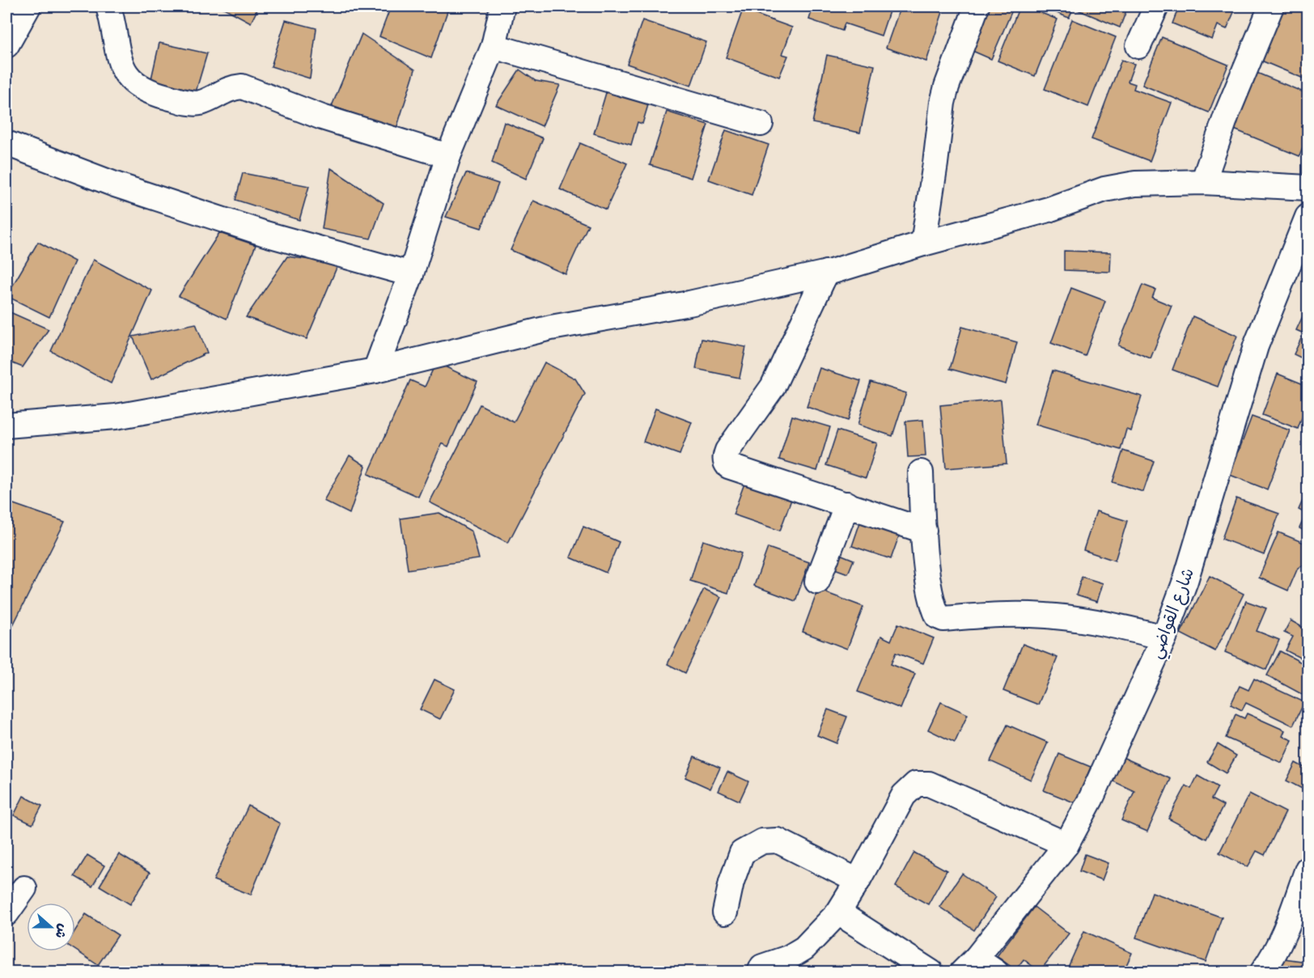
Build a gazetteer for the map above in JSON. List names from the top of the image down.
{
  "streets": {
    "street": ["شارع القواضي"]
  },
  "north": "right"
}
